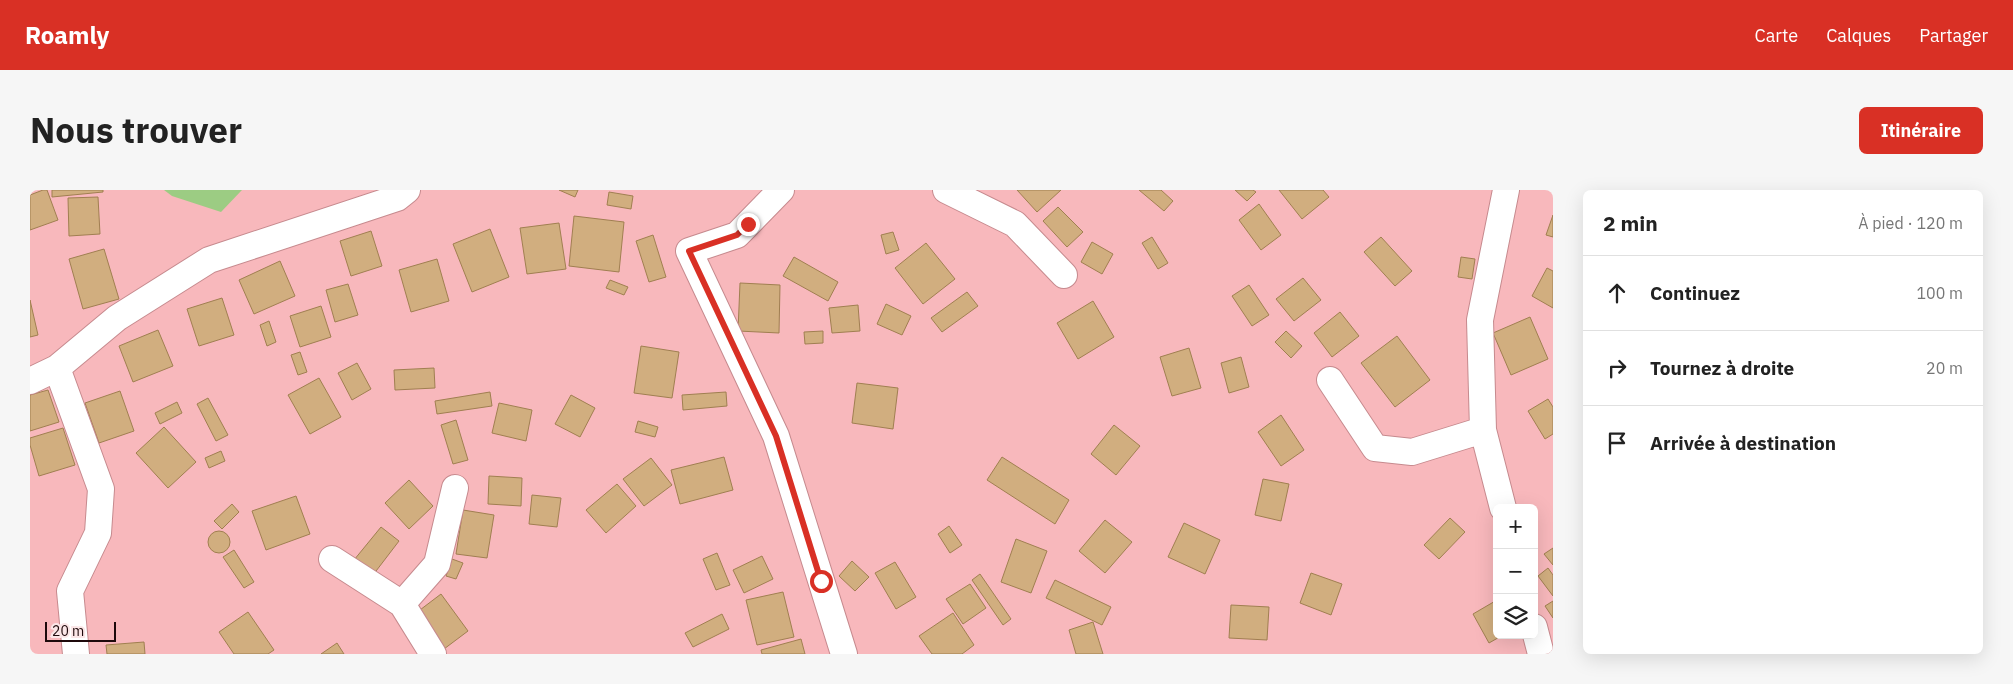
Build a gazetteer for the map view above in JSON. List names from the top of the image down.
{
  "scale_bar": "20 m",
  "page": {
    "header": "Roamly",
    "nav": ["Carte", "Calques", "Partager"],
    "title": "Nous trouver",
    "buttons": "Itinéraire",
    "heading": ["2 min", "À pied · 120 m"],
    "list": [
      ["Continuez", "100 m"],
      ["Tournez à droite", "20 m"],
      "Arrivée à destination"
    ],
    "map_buttons": ["+", "−"],
    "scale": "20 m"
  }
}
